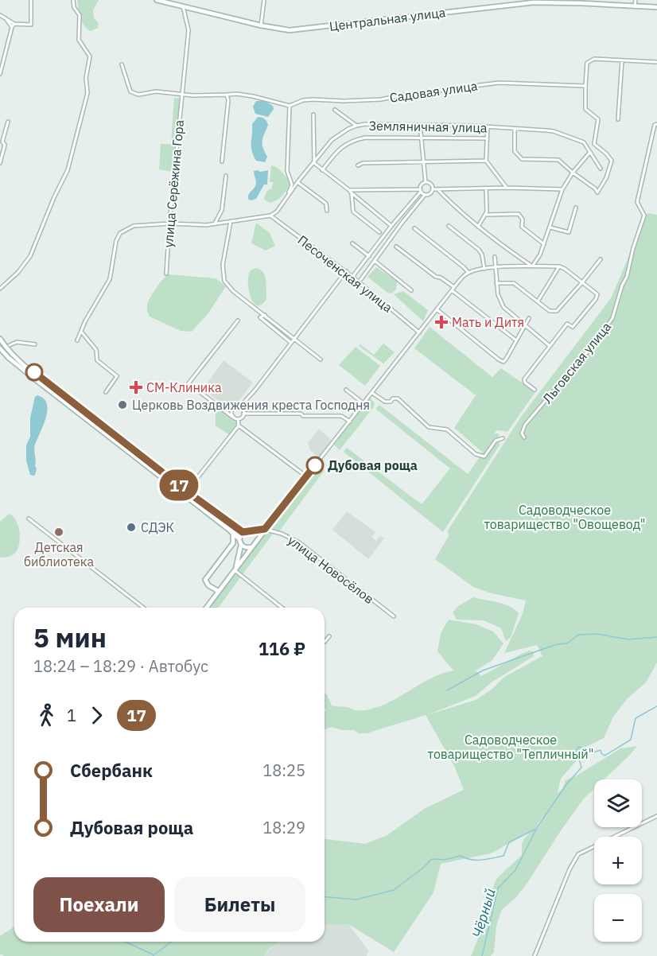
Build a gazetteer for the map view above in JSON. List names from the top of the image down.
{
  "streets": {
    "street": [
      "Центральная улица",
      "Садовая улица",
      "Земляничная улица",
      "улица Серёжина Гора",
      "Песоченская улица",
      "Льговская улица",
      "улица Новосёлов"
    ]
  },
  "crossings": [
    ["Центральная улица", "улица Серёжина Гора"],
    ["Садовая улица", "улица Серёжина Гора"],
    ["Земляничная улица", "Песоченская улица"]
  ],
  "water": ["Чёрный"],
  "parks": ["Садоводческое товарищество \"Овощевод\"", "Садоводческое товарищество \"Тепличный\""],
  "places": {
    "health": ["Мать и Дитя", "СМ-Клиника"],
    "other": [
      "Церковь Воздвижения креста Господня",
      "Дубовая роща",
      "СДЭК",
      "Детская библиотека"
    ]
  },
  "lines": ["bus line 17"],
  "page": {
    "on_map": "17",
    "heading": ["5 мин", "18:24 – 18:29 · Автобус", "116 ₽"],
    "legs": ["1", "17"],
    "list": [
      {
        "name": "Сбербанк",
        "value": "18:25"
      },
      {
        "name": "Дубовая роща",
        "value": "18:29"
      }
    ],
    "map_buttons": ["+", "−"],
    "buttons": ["Поехали", "Билеты"]
  }
}
